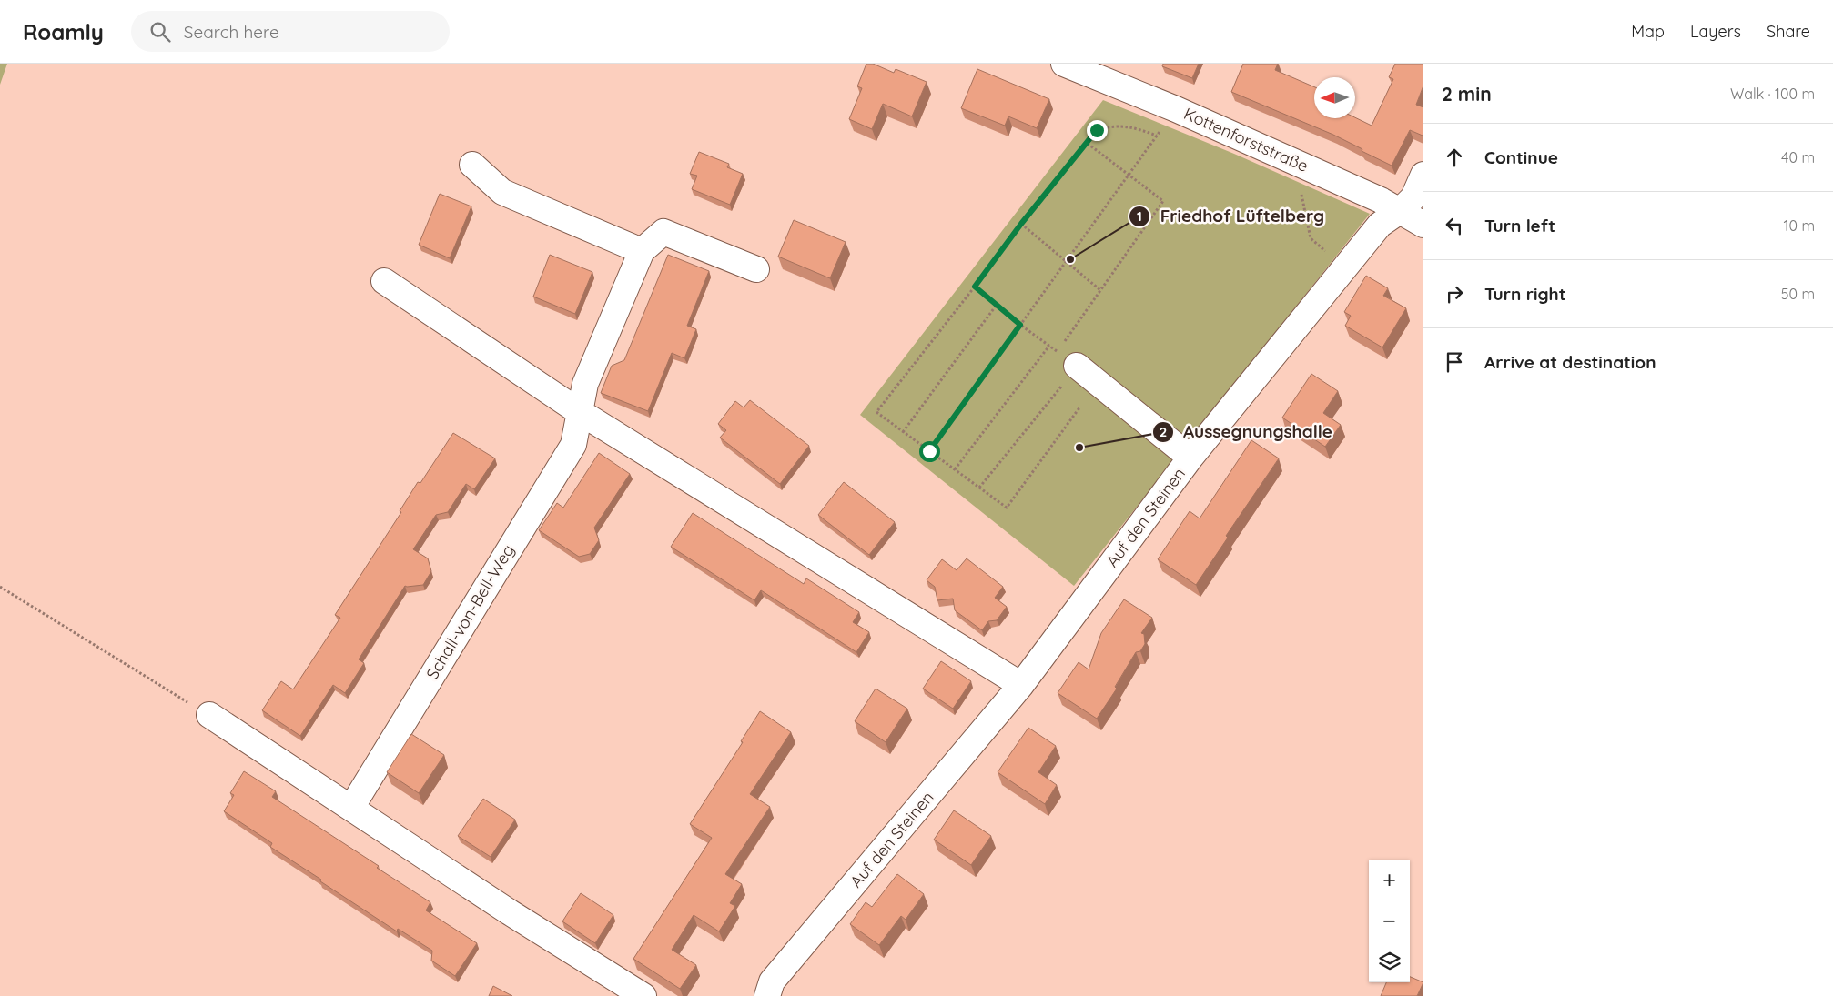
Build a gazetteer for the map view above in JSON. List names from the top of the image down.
{
  "streets": {
    "street": ["Kottenforststraße", "Auf den Steinen", "Schall-von-Bell-Weg"]
  },
  "crossings": [
    ["Kottenforststraße", "Auf den Steinen"]
  ],
  "places": ["Friedhof Lüftelberg", "Aussegnungshalle"],
  "north": "left",
  "page": {
    "header": "Roamly",
    "search": "Search here",
    "nav": ["Map", "Layers", "Share"],
    "heading": ["2 min", "Walk · 100 m"],
    "list": [
      ["Continue", "40 m"],
      ["Turn left", "10 m"],
      ["Turn right", "50 m"],
      "Arrive at destination"
    ],
    "map_buttons": ["+", "−"]
  }
}
